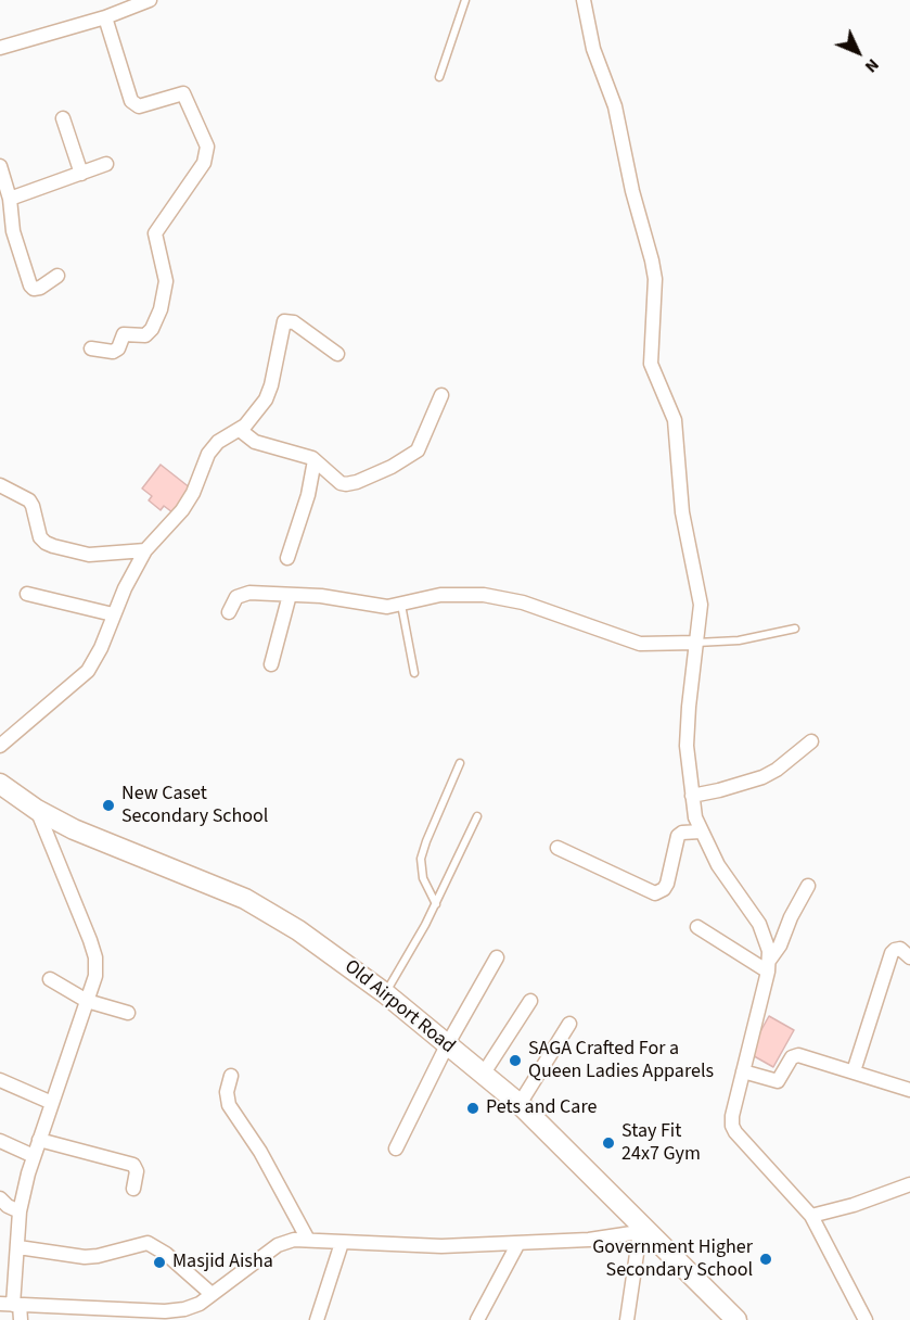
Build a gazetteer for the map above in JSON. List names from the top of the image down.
{
  "streets": {
    "main road": ["Old Airport Road"]
  },
  "places": [
    "New Caset Secondary School",
    "SAGA Crafted For a Queen Ladies Apparels",
    "Pets and Care",
    "Stay Fit 24x7 Gym",
    "Government Higher Secondary School",
    "Masjid Aisha"
  ],
  "north": "bottom right"
}
